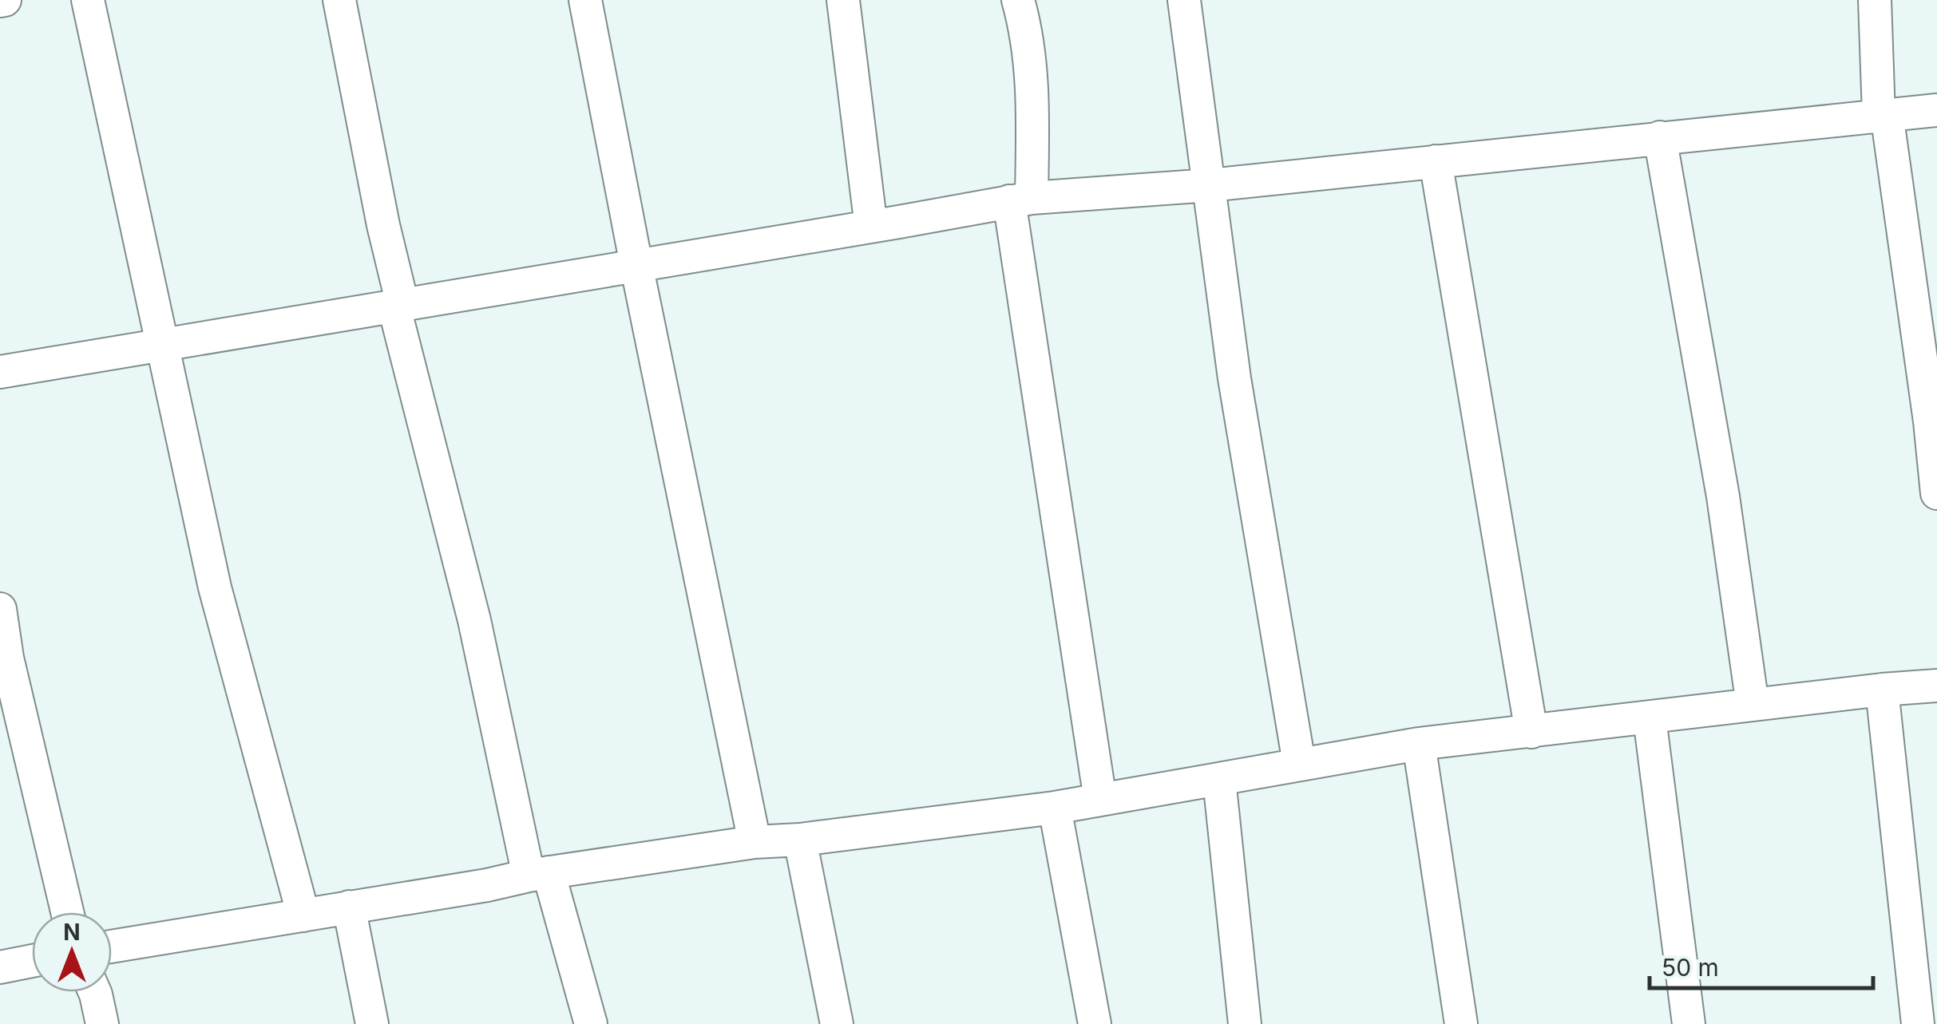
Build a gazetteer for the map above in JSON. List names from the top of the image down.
{
  "scale_bar": "50 m",
  "north": "top"
}
